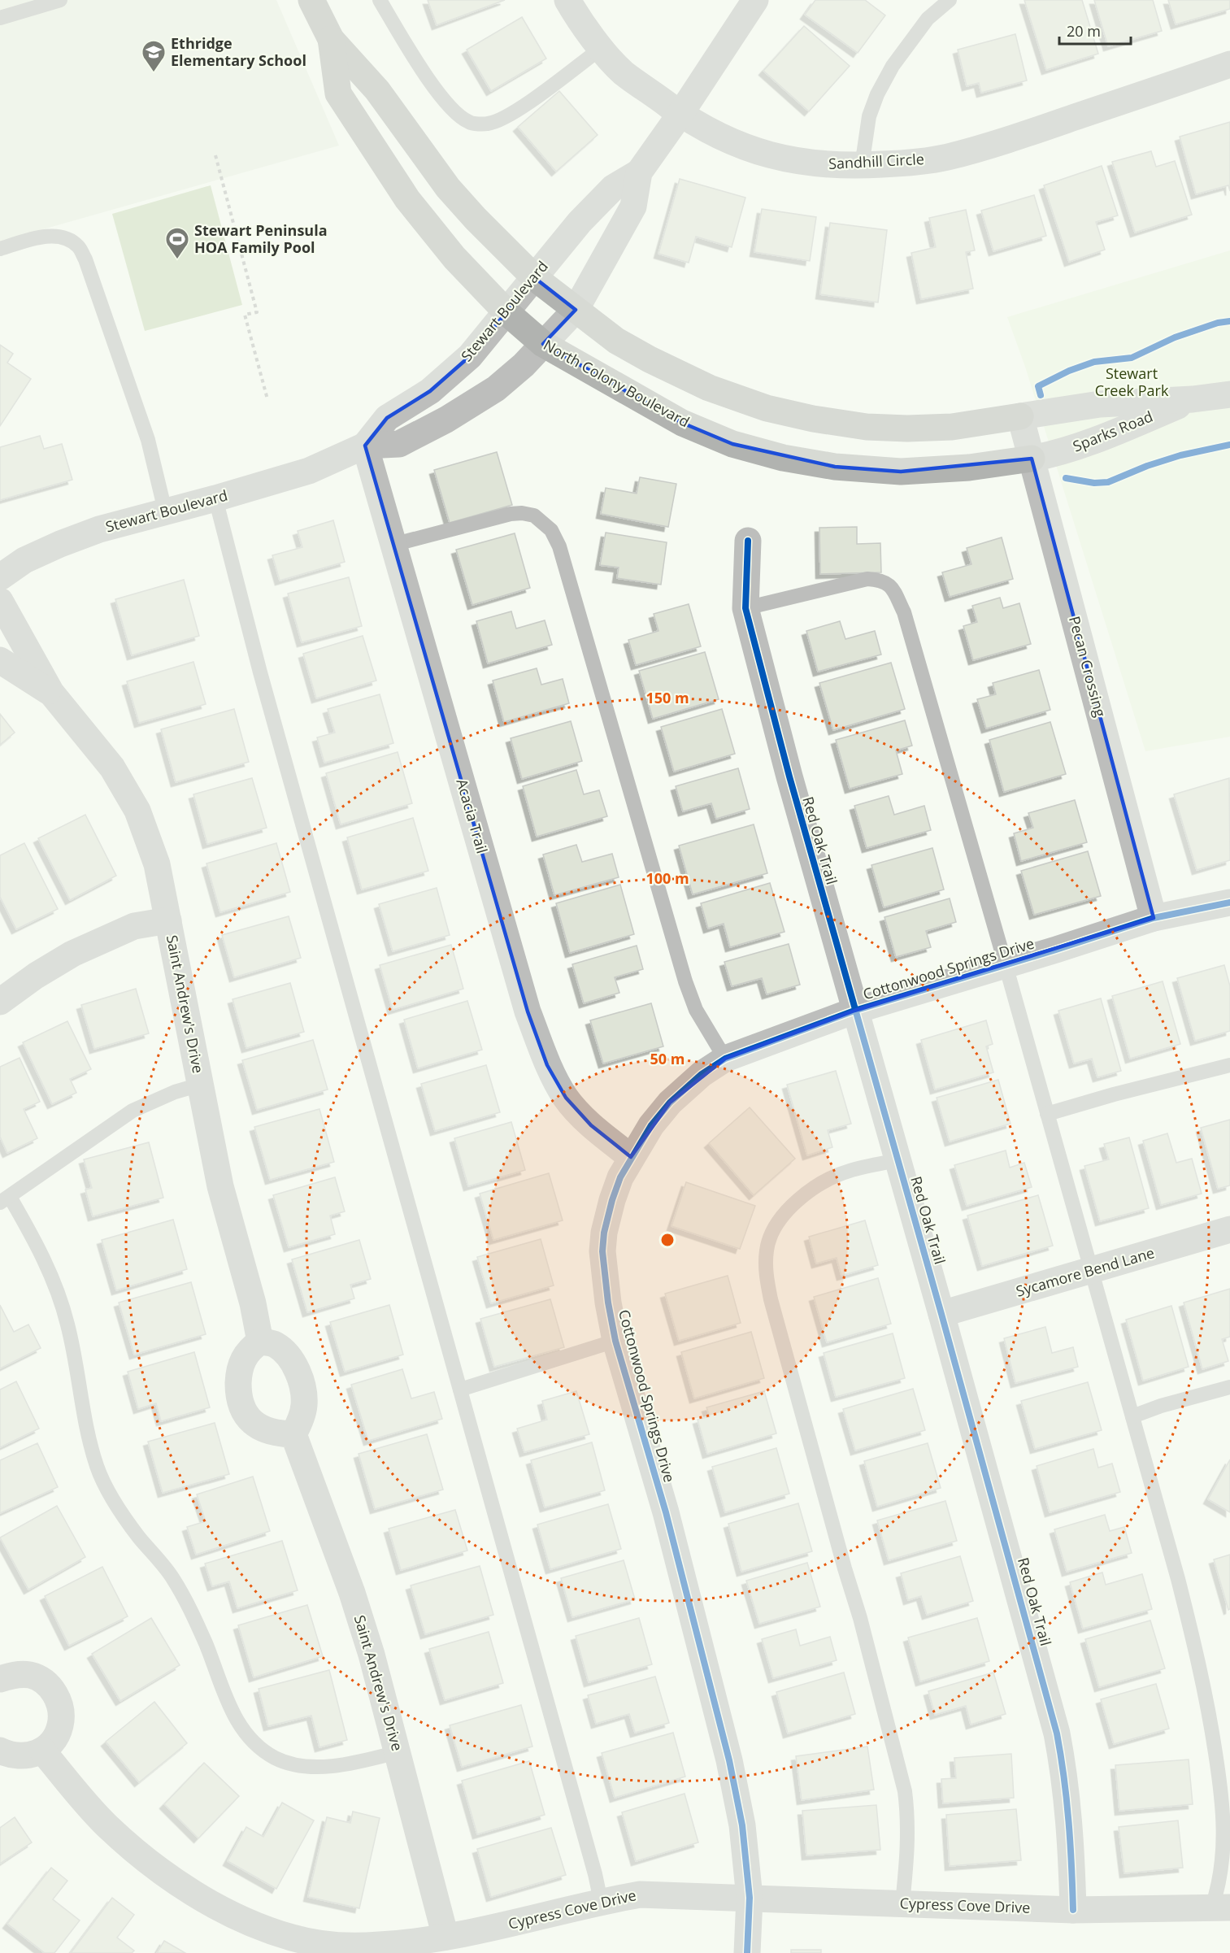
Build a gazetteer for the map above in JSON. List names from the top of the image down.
{
  "streets": {
    "main road": ["North Colony Boulevard"],
    "street": [
      "Sandhill Circle",
      "Stewart Boulevard",
      "Sparks Road",
      "Pecan Crossing",
      "Acacia Trail",
      "Red Oak Trail",
      "Cottonwood Springs Drive",
      "Saint Andrew's Drive",
      "Sycamore Bend Lane",
      "Cypress Cove Drive"
    ]
  },
  "crossings": [
    ["Sandhill Circle", "Stewart Boulevard"],
    ["Stewart Boulevard", "North Colony Boulevard"],
    ["Stewart Boulevard", "Acacia Trail"],
    ["North Colony Boulevard", "Sparks Road"],
    ["North Colony Boulevard", "Pecan Crossing"],
    ["Sparks Road", "Pecan Crossing"],
    ["Pecan Crossing", "Cottonwood Springs Drive"],
    ["Acacia Trail", "Cottonwood Springs Drive"],
    ["Red Oak Trail", "Cottonwood Springs Drive"],
    ["Red Oak Trail", "Sycamore Bend Lane"],
    ["Red Oak Trail", "Cypress Cove Drive"],
    ["Cottonwood Springs Drive", "Cypress Cove Drive"],
    ["Saint Andrew's Drive", "Cypress Cove Drive"]
  ],
  "parks": ["Stewart Creek Park"],
  "places": {
    "school or university": ["Ethridge Elementary School"],
    "sports": ["Stewart Peninsula HOA Family Pool"]
  },
  "scale_bar": "20 m",
  "rings": ["150 m", "100 m", "50 m"]
}
